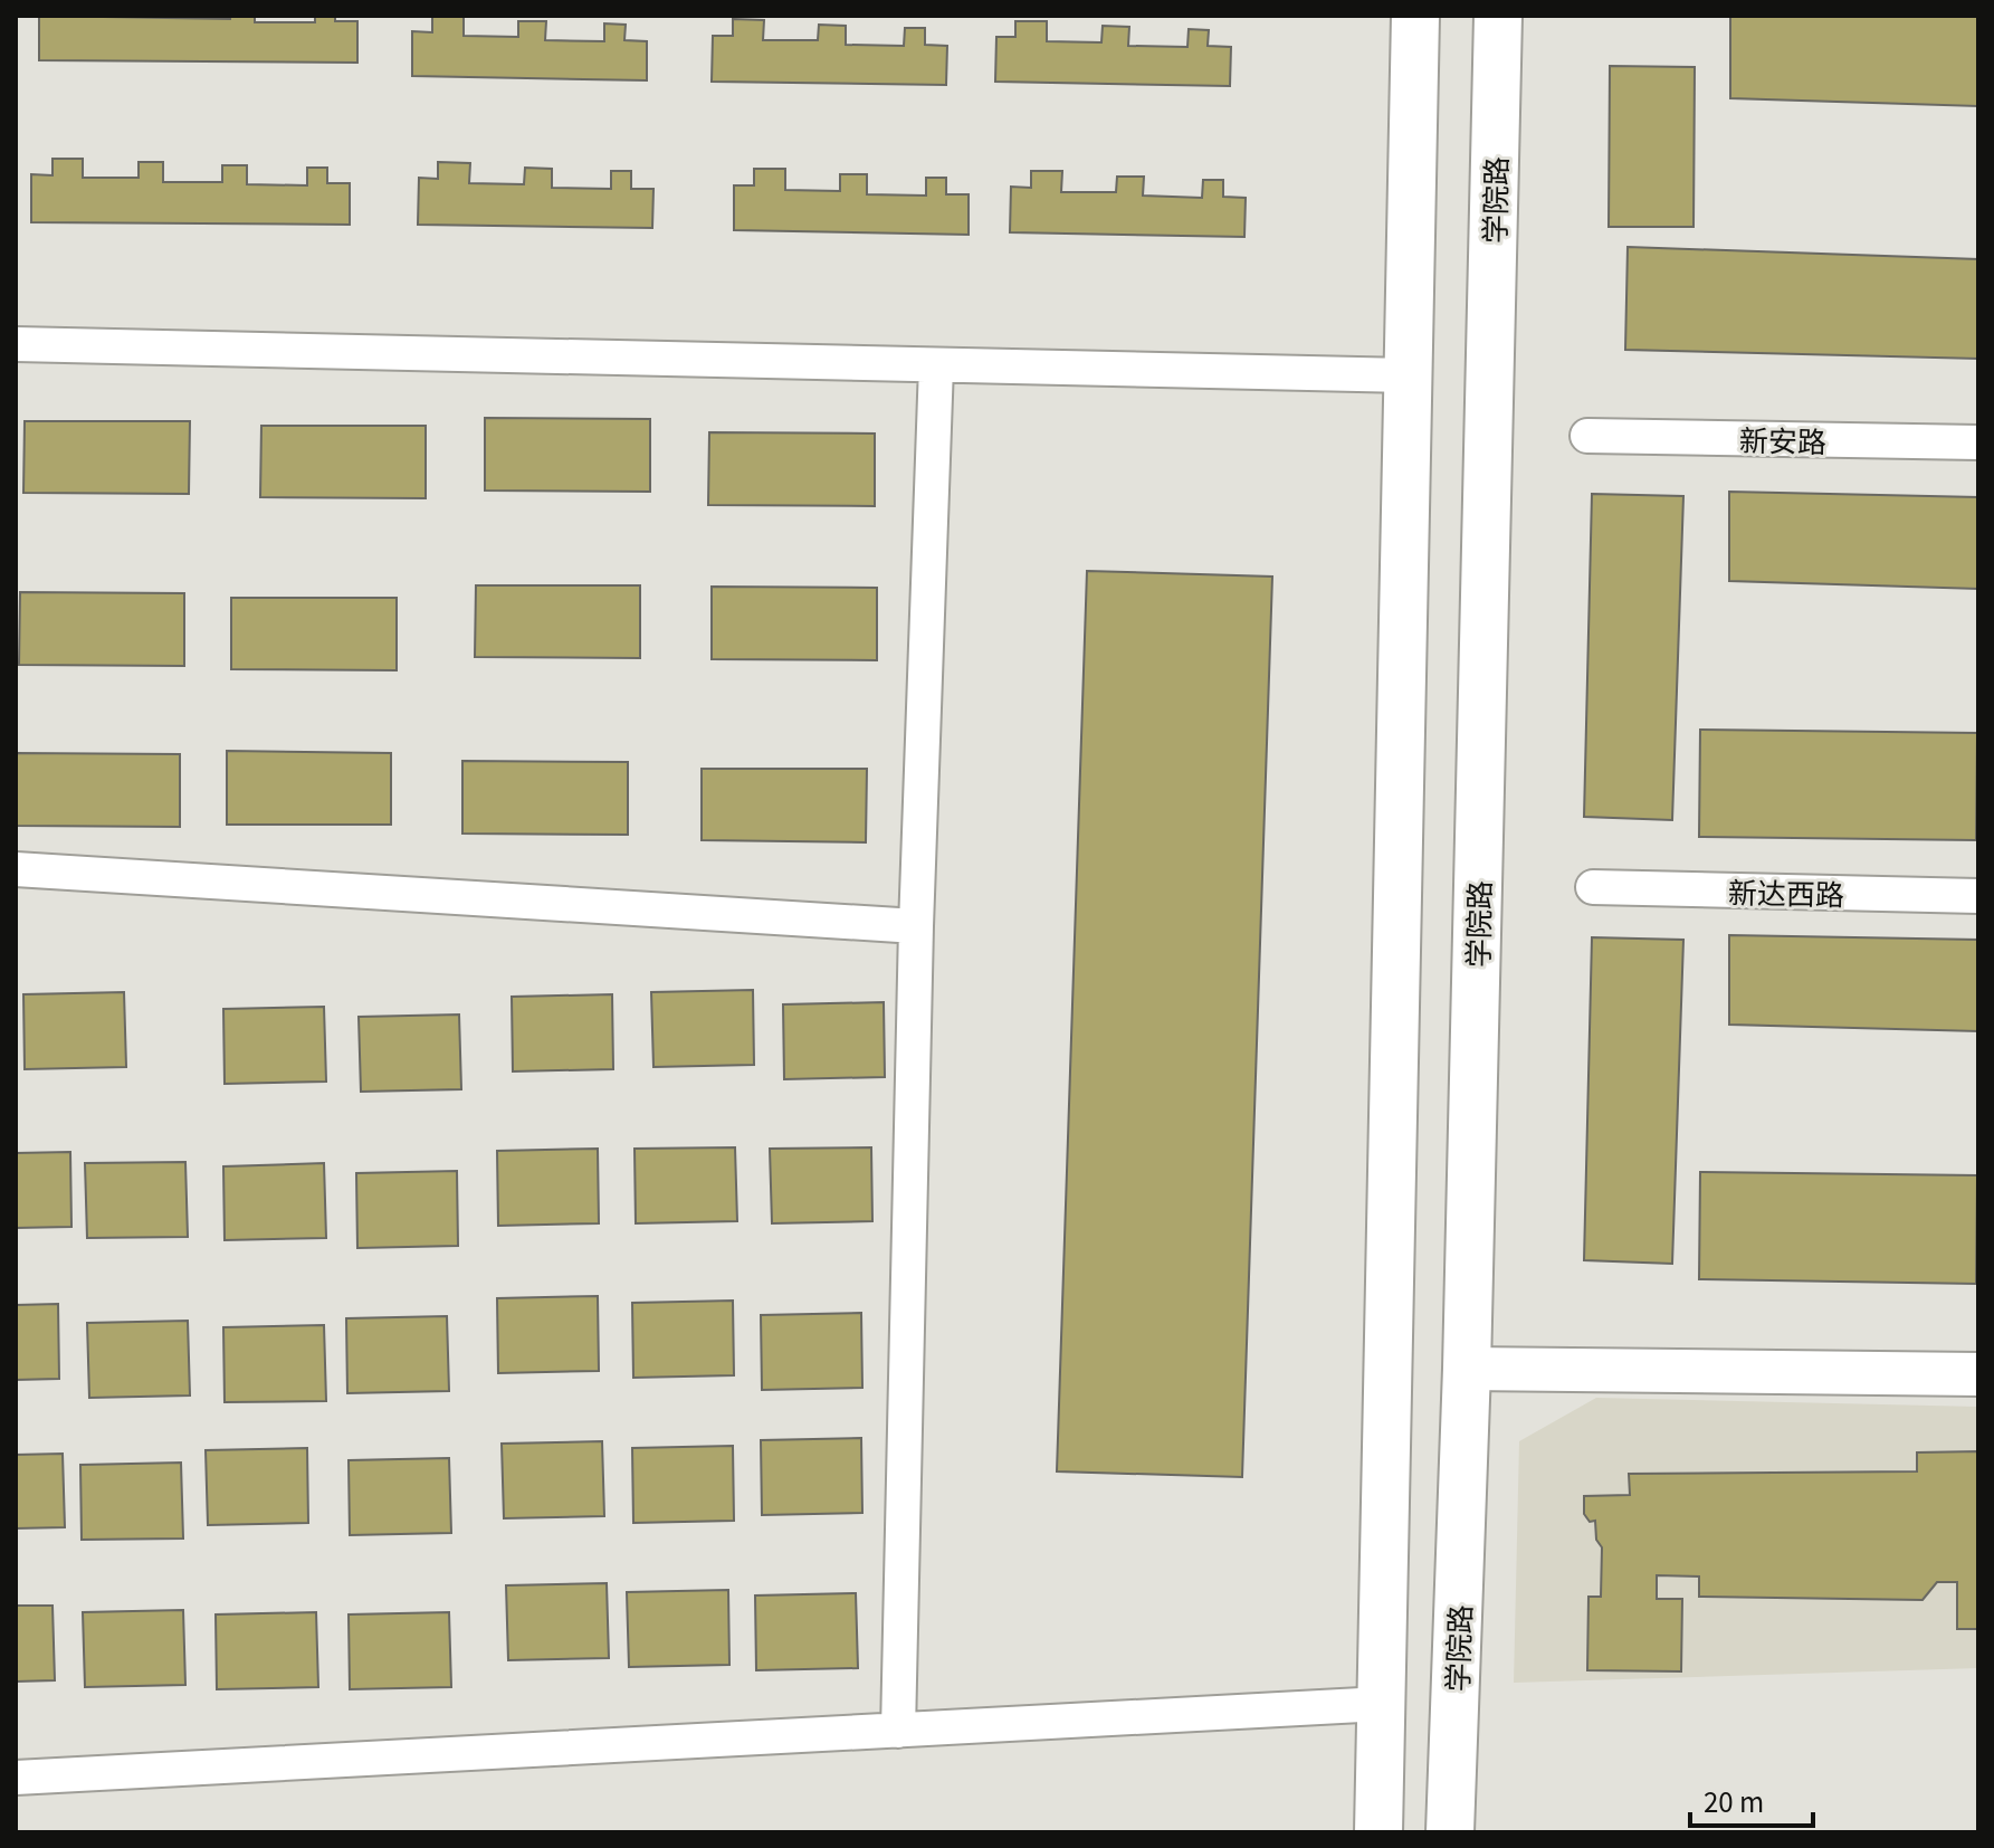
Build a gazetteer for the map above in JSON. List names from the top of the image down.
{
  "streets": {
    "main road": ["学院路"],
    "street": ["新安路", "新达西路"]
  },
  "scale_bar": "20 m"
}
